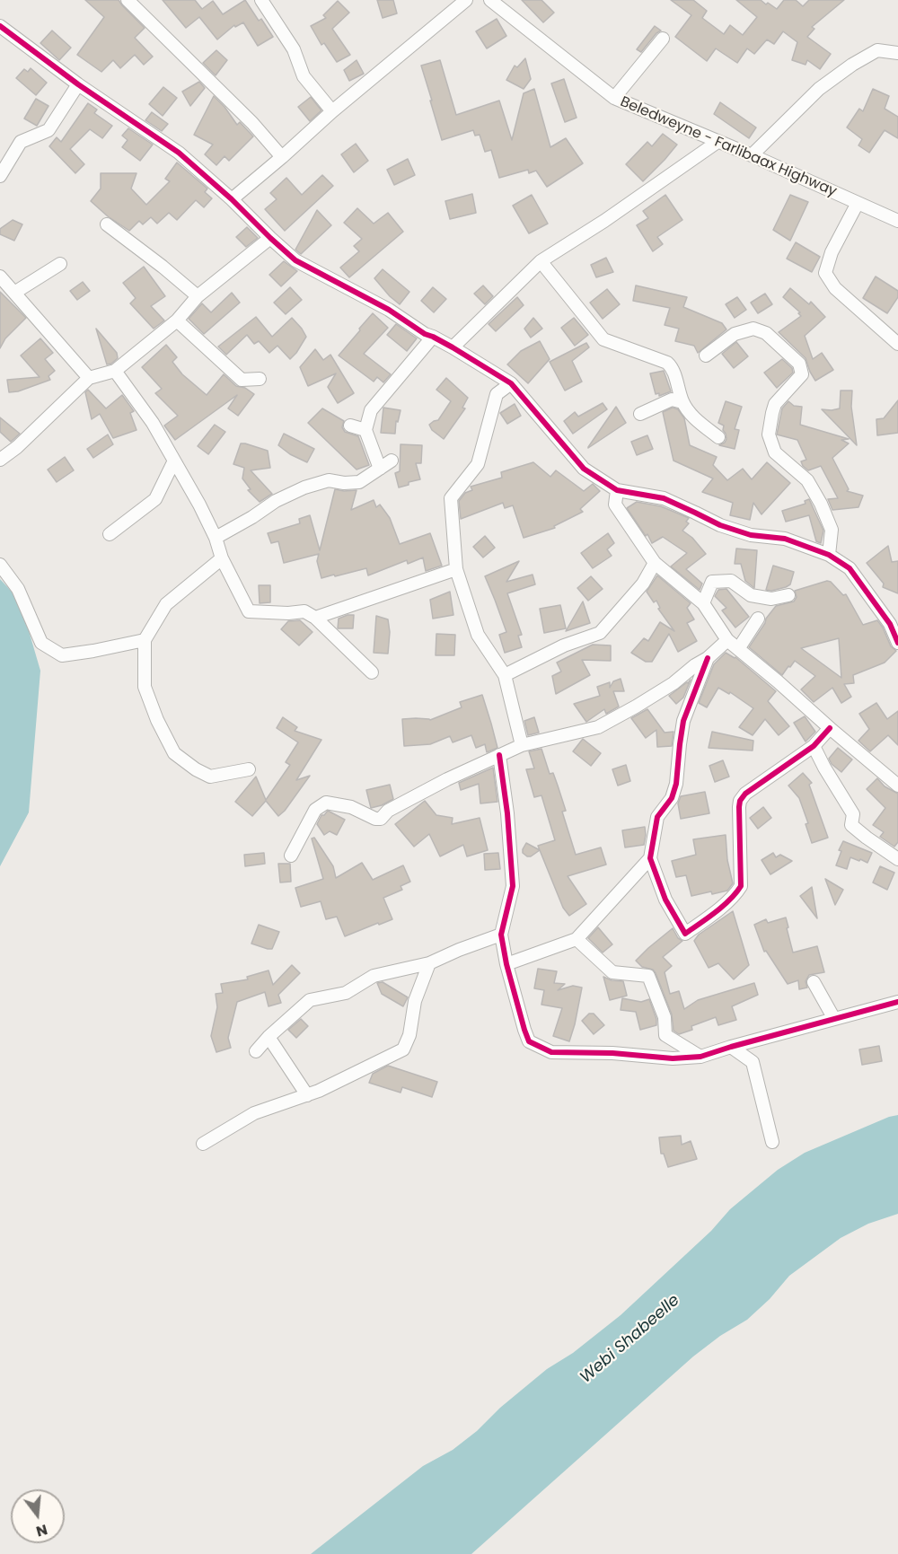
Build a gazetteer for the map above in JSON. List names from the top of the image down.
{
  "streets": {
    "street": ["Beledweyne - Farlibaax Highway"]
  },
  "water": ["Webi Shabeelle"],
  "north": "bottom"
}
